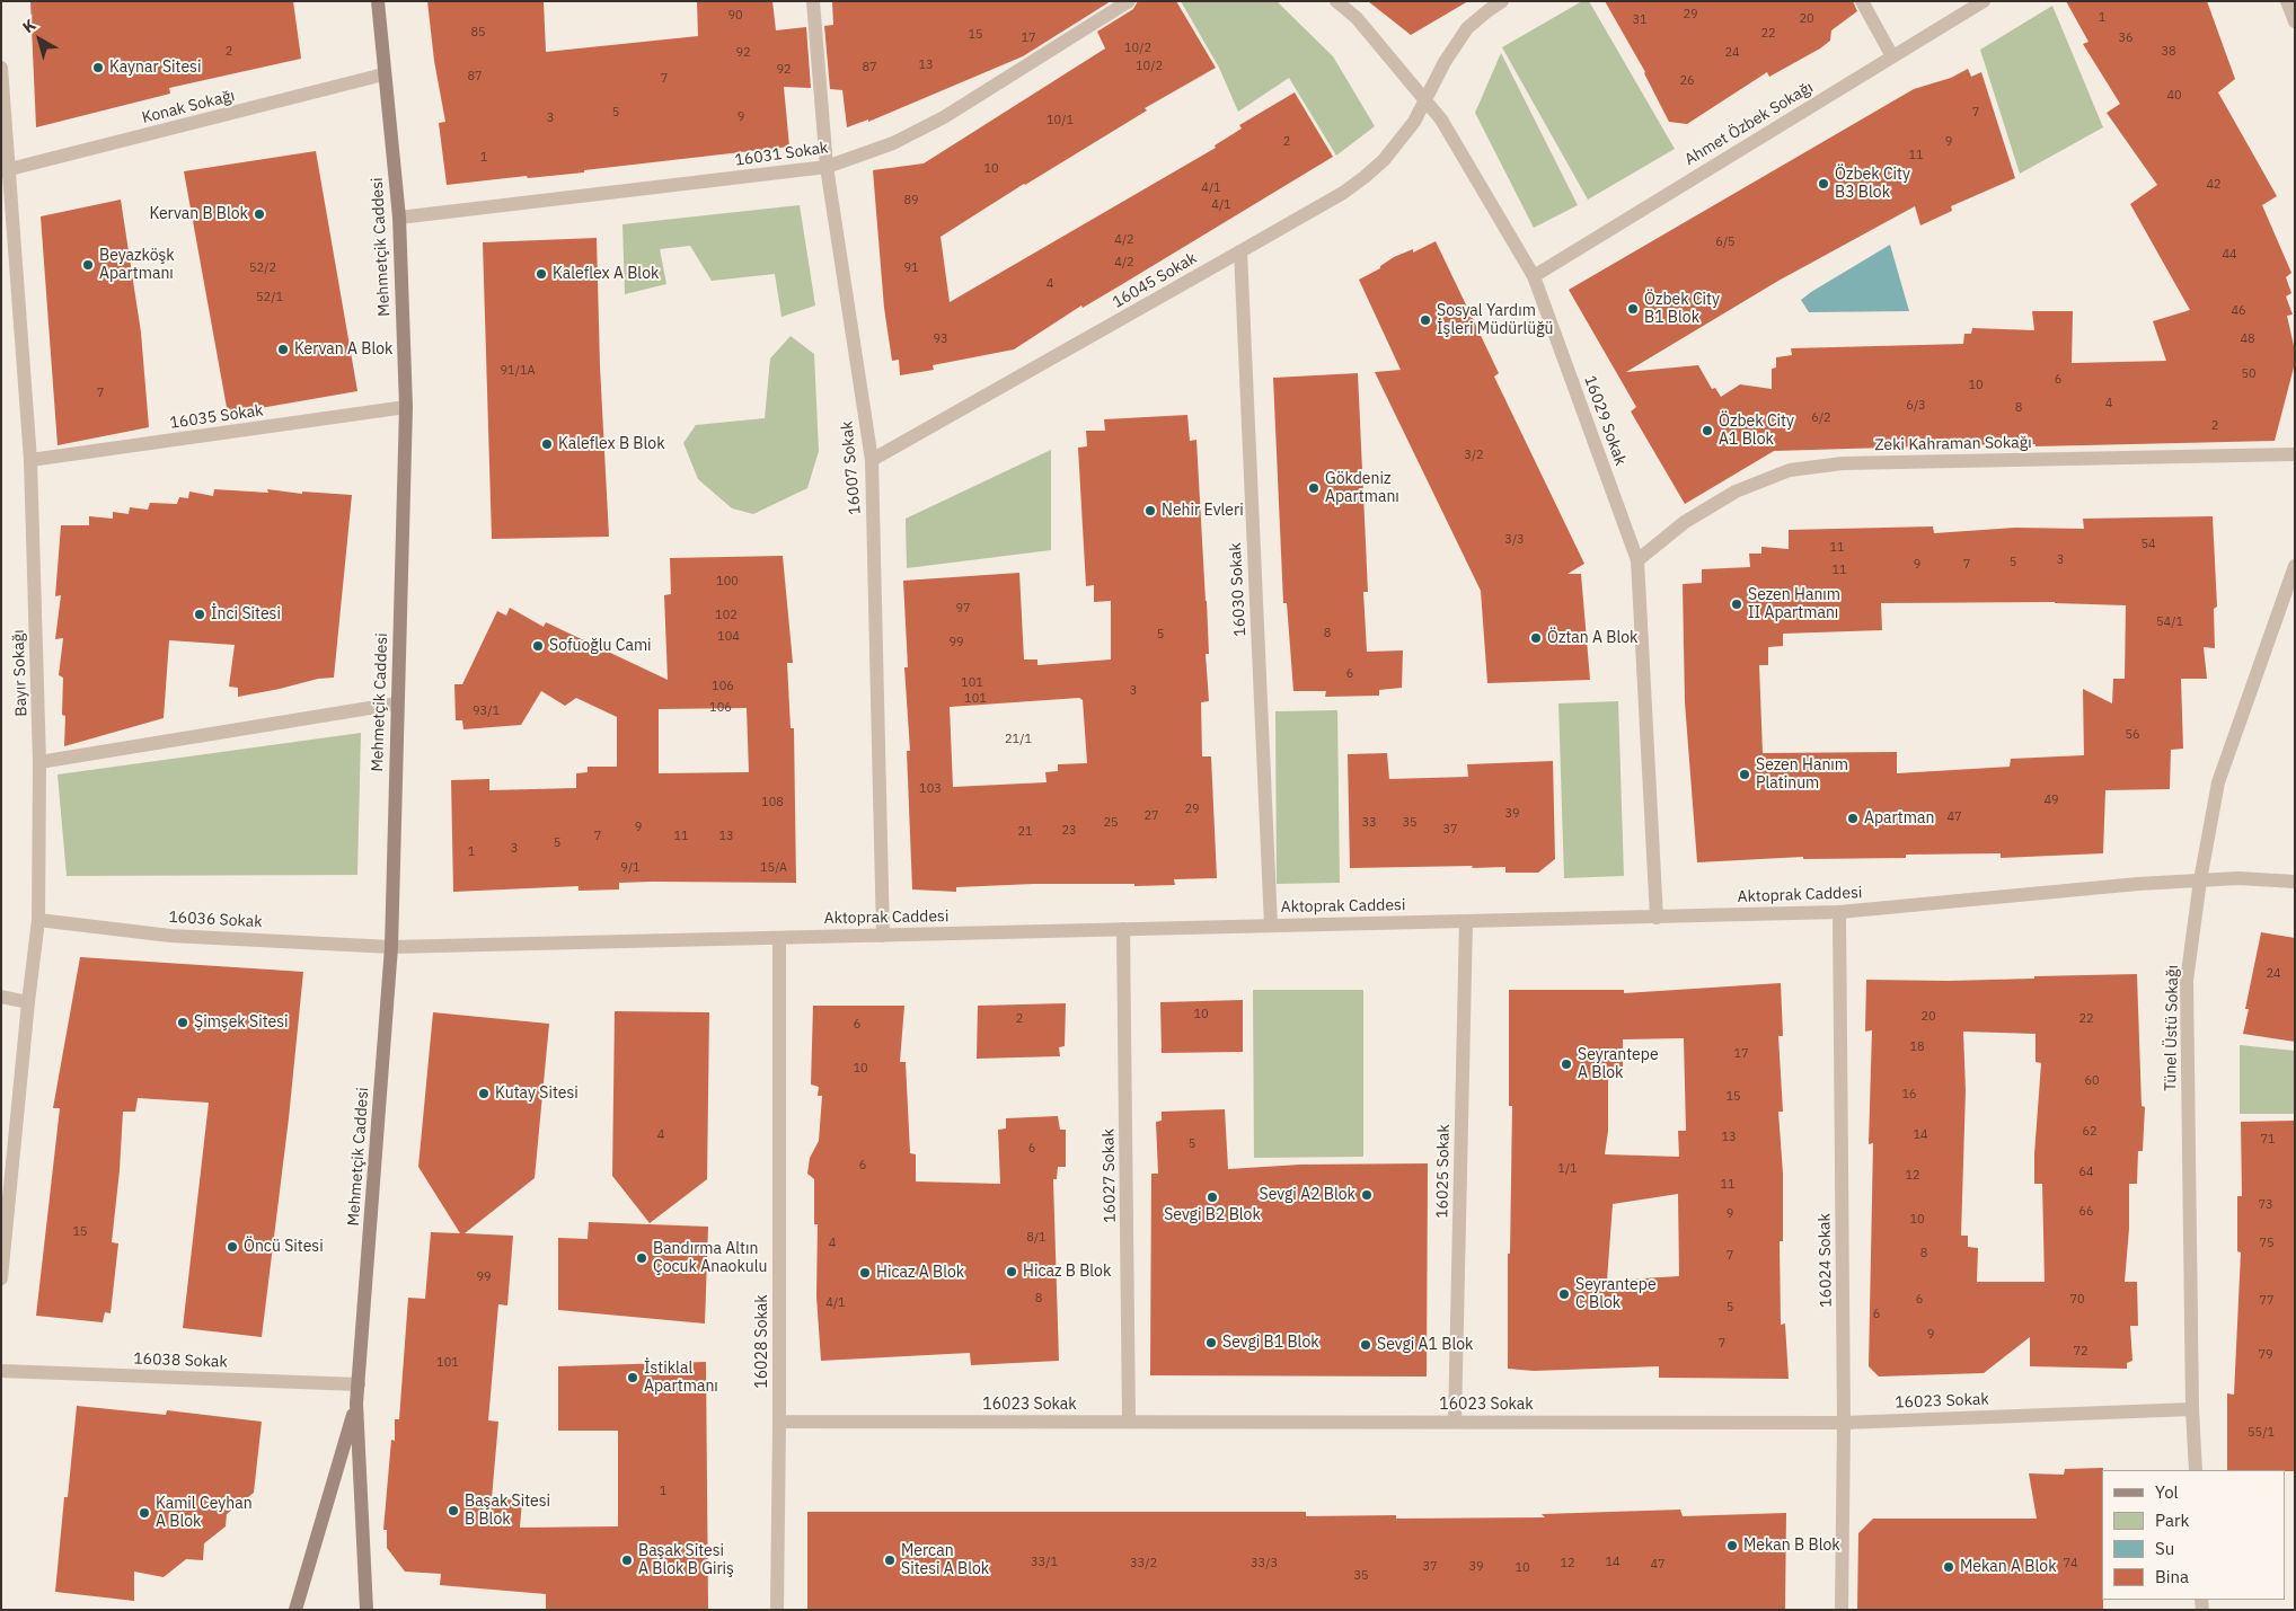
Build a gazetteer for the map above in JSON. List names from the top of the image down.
{
  "streets": {
    "main road": ["Mehmetçik Caddesi"],
    "street": [
      "Konak Sokağı",
      "Ahmet Özbek Sokağı",
      "16031 Sokak",
      "16045 Sokak",
      "16035 Sokak",
      "16029 Sokak",
      "Zeki Kahraman Sokağı",
      "16007 Sokak",
      "16030 Sokak",
      "Bayır Sokağı",
      "Aktoprak Caddesi",
      "16036 Sokak",
      "Tünel Üstü Sokağı",
      "16025 Sokak",
      "16027 Sokak",
      "16024 Sokak",
      "16028 Sokak",
      "16038 Sokak",
      "16023 Sokak"
    ]
  },
  "crossings": [
    ["Konak Sokağı", "Mehmetçik Caddesi"],
    ["Konak Sokağı", "Bayır Sokağı"],
    ["Ahmet Özbek Sokağı", "16029 Sokak"],
    ["16031 Sokak", "Mehmetçik Caddesi"],
    ["16031 Sokak", "16007 Sokak"],
    ["Mehmetçik Caddesi", "16035 Sokak"],
    ["Mehmetçik Caddesi", "Aktoprak Caddesi"],
    ["Mehmetçik Caddesi", "16036 Sokak"],
    ["Mehmetçik Caddesi", "16038 Sokak"],
    ["16045 Sokak", "16029 Sokak"],
    ["16045 Sokak", "16007 Sokak"],
    ["16045 Sokak", "16030 Sokak"],
    ["16035 Sokak", "Bayır Sokağı"],
    ["16029 Sokak", "Zeki Kahraman Sokağı"],
    ["16029 Sokak", "Aktoprak Caddesi"],
    ["16007 Sokak", "Aktoprak Caddesi"],
    ["16030 Sokak", "Aktoprak Caddesi"],
    ["Bayır Sokağı", "16036 Sokak"],
    ["Aktoprak Caddesi", "16036 Sokak"],
    ["Aktoprak Caddesi", "Tünel Üstü Sokağı"],
    ["Aktoprak Caddesi", "16025 Sokak"],
    ["Aktoprak Caddesi", "16027 Sokak"],
    ["Aktoprak Caddesi", "16024 Sokak"],
    ["Aktoprak Caddesi", "16028 Sokak"],
    ["Tünel Üstü Sokağı", "16023 Sokak"],
    ["16025 Sokak", "16023 Sokak"],
    ["16027 Sokak", "16023 Sokak"],
    ["16024 Sokak", "16023 Sokak"],
    ["16028 Sokak", "16023 Sokak"]
  ],
  "places": [
    "Kaynar Sitesi",
    "Özbek City B3 Blok",
    "Kervan B Blok",
    "Beyazköşk Apartmanı",
    "Kaleflex A Blok",
    "Özbek City B1 Blok",
    "Sosyal Yardım İşleri Müdürlüğü",
    "Kervan A Blok",
    "Özbek City A1 Blok",
    "Kaleflex B Blok",
    "Gökdeniz Apartmanı",
    "Nehir Evleri",
    "Sezen Hanım II Apartmanı",
    "İnci Sitesi",
    "Öztan A Blok",
    "Sofuoğlu Cami",
    "Sezen Hanım Platinum",
    "Apartman",
    "Şimşek Sitesi",
    "Seyrantepe A Blok",
    "Kutay Sitesi",
    "Sevgi A2 Blok",
    "Sevgi B2 Blok",
    "Öncü Sitesi",
    "Bandırma Altın Çocuk Anaokulu",
    "Hicaz B Blok",
    "Hicaz A Blok",
    "Seyrantepe C Blok",
    "Sevgi B1 Blok",
    "Sevgi A1 Blok",
    "İstiklal Apartmanı",
    "Başak Sitesi B Blok",
    "Kamil Ceyhan A Blok",
    "Mekan B Blok",
    "Başak Sitesi A Blok B Giriş",
    "Mercan Sitesi A Blok",
    "Mekan A Blok"
  ],
  "house_numbers": [
    "29",
    "90",
    "1",
    "20",
    "31",
    "85",
    "22",
    "15",
    "17",
    "36",
    "10/2",
    "2",
    "38",
    "92",
    "24",
    "13",
    "10/2",
    "87",
    "92",
    "87",
    "7",
    "26",
    "40",
    "5",
    "7",
    "9",
    "3",
    "10/1",
    "2",
    "9",
    "11",
    "1",
    "10",
    "42",
    "4/1",
    "89",
    "4/1",
    "4/2",
    "6/5",
    "44",
    "4/2",
    "52/2",
    "91",
    "4",
    "52/1",
    "46",
    "93",
    "48",
    "91/1A",
    "50",
    "6",
    "10",
    "7",
    "4",
    "6/3",
    "8",
    "6/2",
    "2",
    "3/2",
    "3/3",
    "54",
    "11",
    "3",
    "5",
    "9",
    "7",
    "11",
    "100",
    "97",
    "102",
    "54/1",
    "8",
    "5",
    "104",
    "99",
    "6",
    "101",
    "106",
    "3",
    "101",
    "106",
    "93/1",
    "56",
    "21/1",
    "103",
    "49",
    "108",
    "29",
    "39",
    "27",
    "47",
    "25",
    "33",
    "35",
    "9",
    "37",
    "23",
    "21",
    "7",
    "11",
    "13",
    "5",
    "3",
    "1",
    "9/1",
    "15/A",
    "24",
    "10",
    "20",
    "2",
    "22",
    "6",
    "18",
    "17",
    "10",
    "60",
    "16",
    "15",
    "62",
    "4",
    "14",
    "13",
    "71",
    "5",
    "6",
    "6",
    "1/1",
    "64",
    "12",
    "11",
    "73",
    "66",
    "9",
    "10",
    "15",
    "8/1",
    "4",
    "75",
    "8",
    "7",
    "99",
    "8",
    "6",
    "70",
    "77",
    "4/1",
    "5",
    "6",
    "9",
    "7",
    "72",
    "79",
    "101",
    "55/1",
    "1",
    "33/1",
    "14",
    "33/2",
    "33/3",
    "12",
    "74",
    "47",
    "37",
    "39",
    "10",
    "35"
  ],
  "legend": [
    "Yol",
    "Park",
    "Su",
    "Bina"
  ],
  "north": "top left"
}
